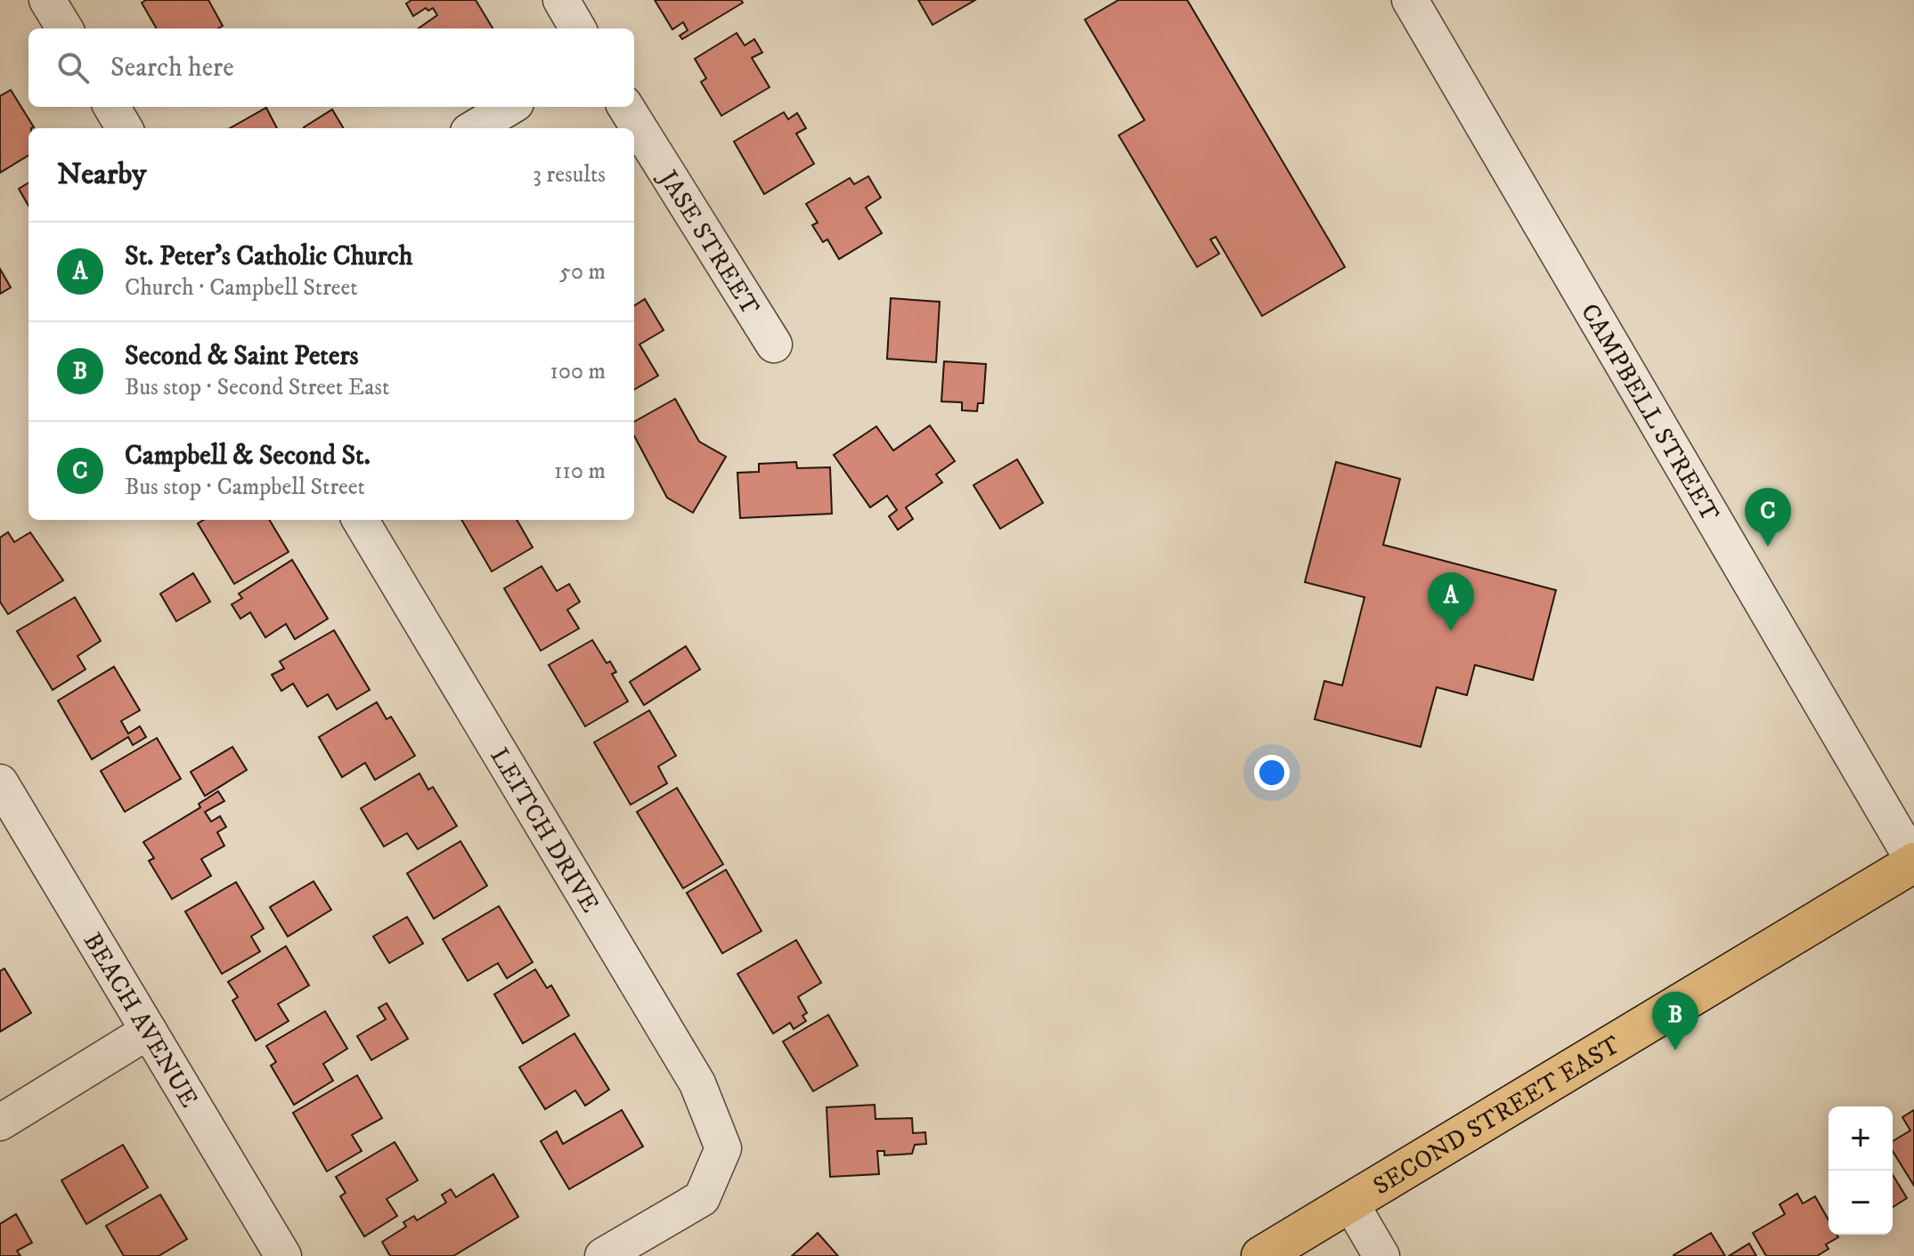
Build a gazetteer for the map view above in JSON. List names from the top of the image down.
{
  "streets": {
    "main road": ["SECOND STREET EAST"],
    "street": [
      "JASE STREET",
      "CAMPBELL STREET",
      "LEITCH DRIVE",
      "BEACH AVENUE"
    ]
  },
  "crossings": [
    ["CAMPBELL STREET", "SECOND STREET EAST"]
  ],
  "page": {
    "search": "Search here",
    "heading": ["Nearby", "3 results"],
    "list": [
      {
        "mark": "A",
        "name": "St. Peter's Catholic Church",
        "note": "Church · Campbell Street",
        "value": "50 m"
      },
      {
        "mark": "B",
        "name": "Second & Saint Peters",
        "note": "Bus stop · Second Street East",
        "value": "100 m"
      },
      {
        "mark": "C",
        "name": "Campbell & Second St.",
        "note": "Bus stop · Campbell Street",
        "value": "110 m"
      }
    ],
    "pins": ["C", "A", "B"],
    "map_buttons": ["+", "−"]
  }
}
